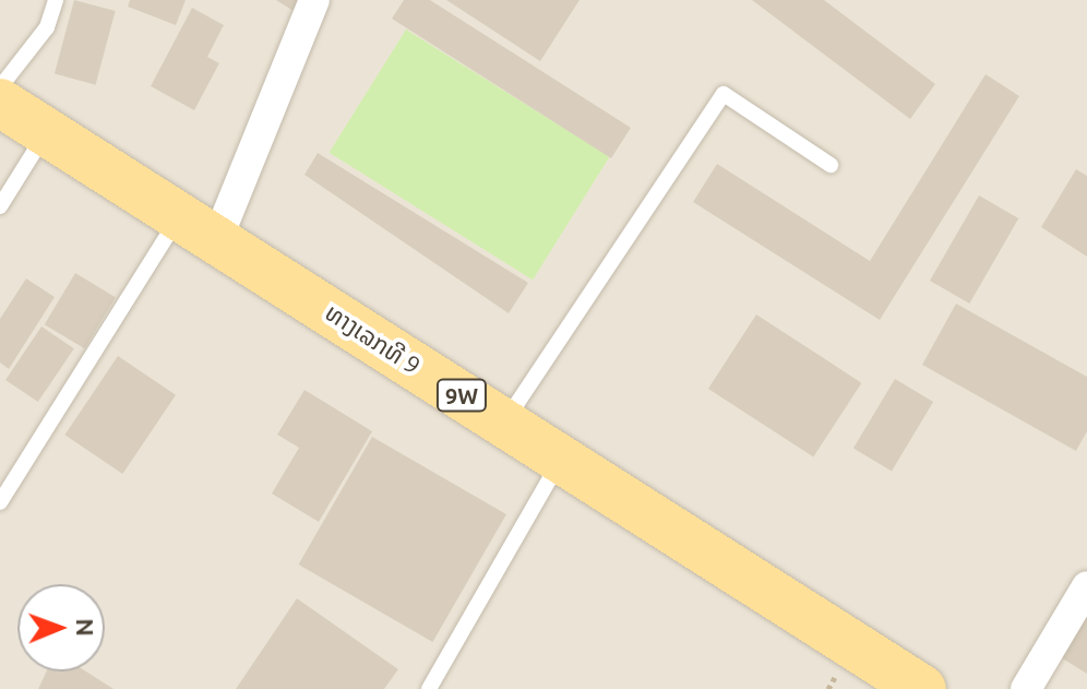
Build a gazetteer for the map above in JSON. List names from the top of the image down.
{
  "streets": {
    "main road": ["ທາງເລກທີ 9", "9W"]
  },
  "north": "right"
}
